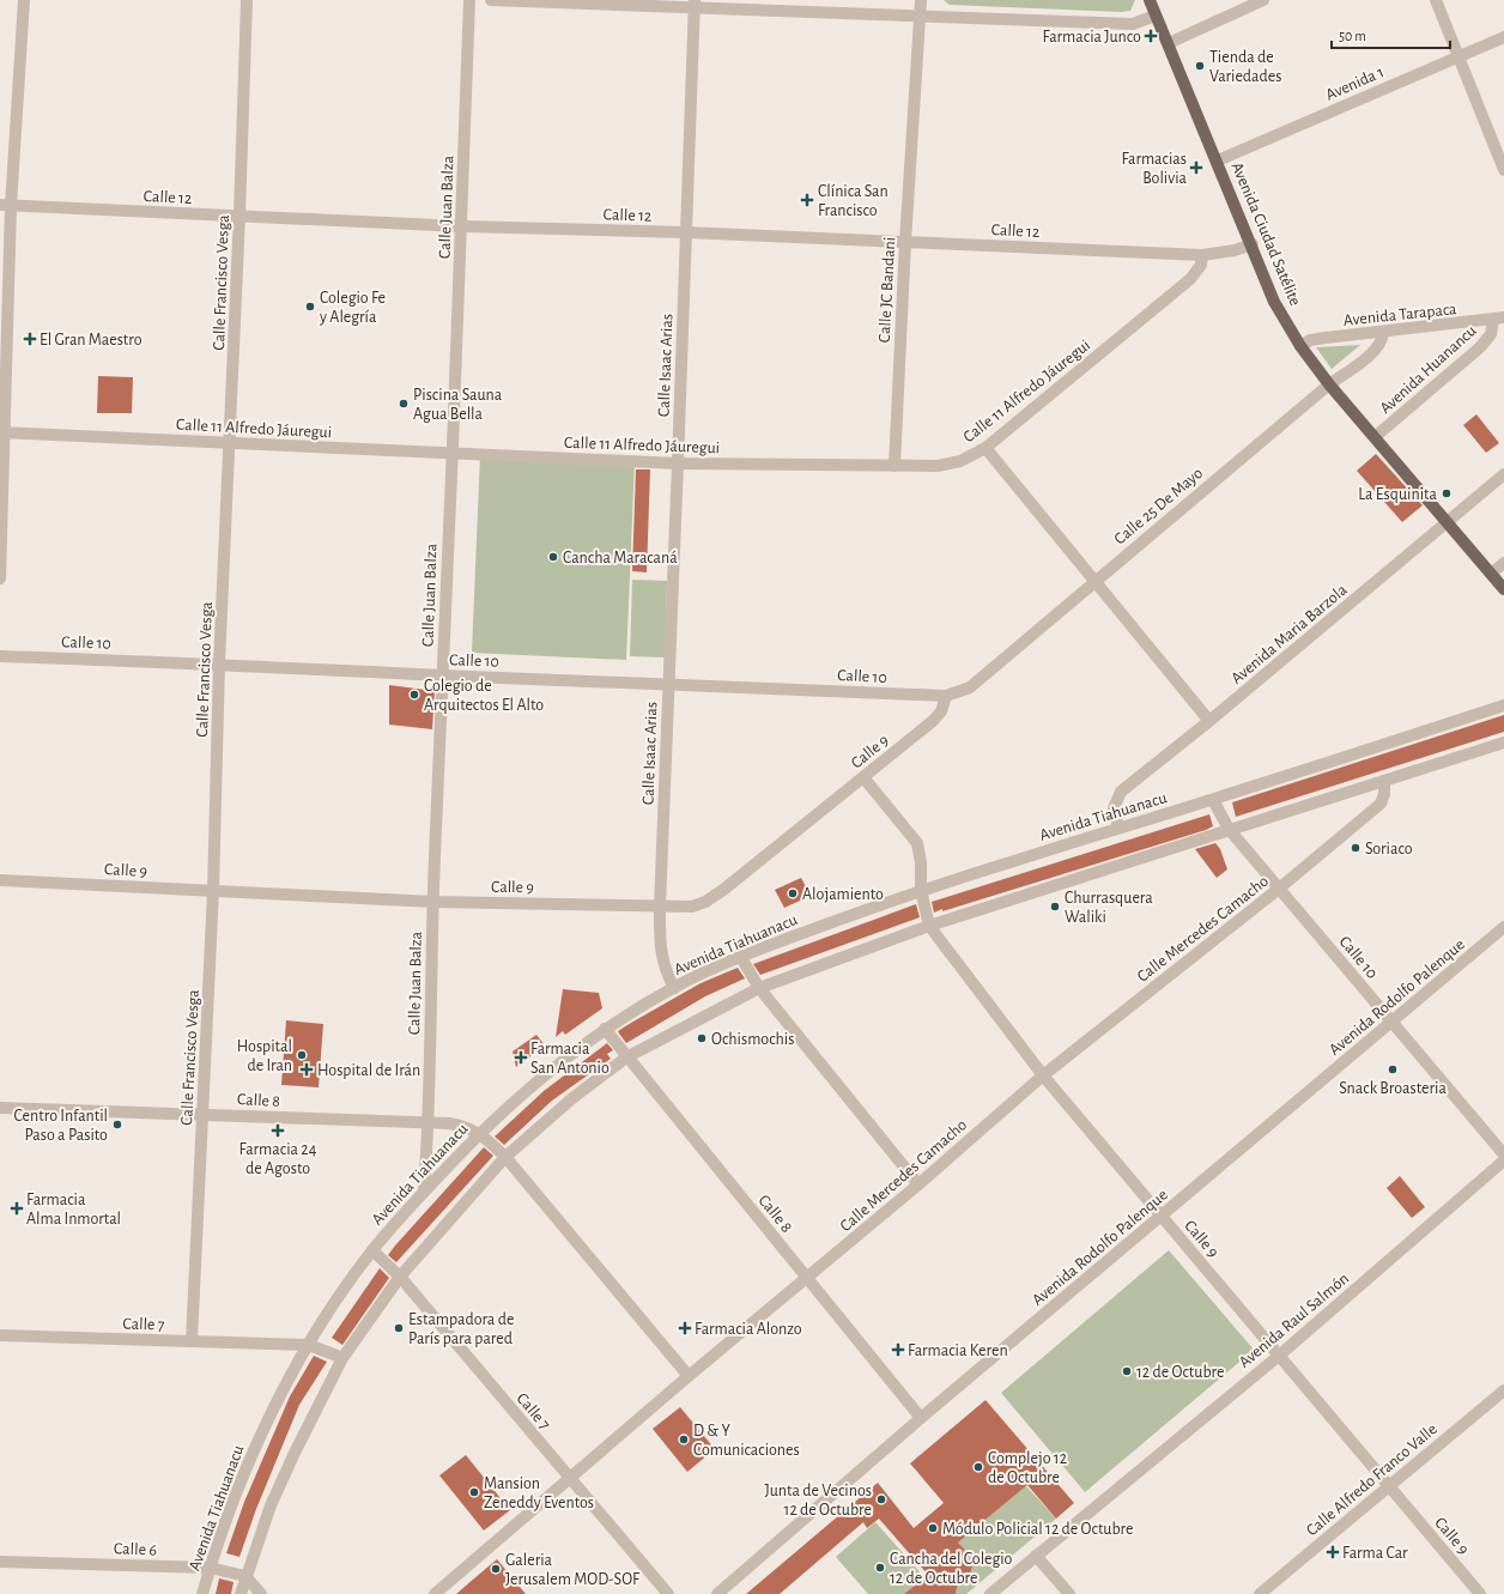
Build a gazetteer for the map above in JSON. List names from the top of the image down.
{
  "streets": {
    "main road": ["Avenida Ciudad Satélite"],
    "street": [
      "Avenida 1",
      "Calle 12",
      "Calle Juan Balza",
      "Calle Francisco Vesga",
      "Calle JC Bandani",
      "Avenida Tarapaca",
      "Calle Isaac Arias",
      "Avenida Huanancu",
      "Calle 11 Alfredo Jáuregui",
      "Calle 25 De Mayo",
      "Avenida Maria Barzola",
      "Calle 10",
      "Calle 9",
      "Avenida Tiahuanacu",
      "Calle Mercedes Camacho",
      "Avenida Rodolfo Palenque",
      "Calle 8",
      "Avenida Raul Salmón",
      "Calle 7",
      "Calle Alfredo Franco Valle",
      "Calle 6"
    ]
  },
  "crossings": [
    ["Avenida 1", "Avenida Ciudad Satélite"],
    ["Calle 12", "Calle Juan Balza"],
    ["Calle 12", "Avenida Ciudad Satélite"],
    ["Calle 12", "Calle Francisco Vesga"],
    ["Calle 12", "Calle JC Bandani"],
    ["Calle 12", "Calle Isaac Arias"],
    ["Calle 12", "Calle 11 Alfredo Jáuregui"],
    ["Calle Juan Balza", "Calle 11 Alfredo Jáuregui"],
    ["Calle Juan Balza", "Calle 10"],
    ["Calle Juan Balza", "Calle 9"],
    ["Calle Juan Balza", "Avenida Tiahuanacu"],
    ["Calle Juan Balza", "Calle 8"],
    ["Avenida Ciudad Satélite", "Avenida Tarapaca"],
    ["Avenida Ciudad Satélite", "Avenida Huanancu"],
    ["Avenida Ciudad Satélite", "Calle 25 De Mayo"],
    ["Avenida Ciudad Satélite", "Avenida Maria Barzola"],
    ["Calle Francisco Vesga", "Calle 11 Alfredo Jáuregui"],
    ["Calle Francisco Vesga", "Calle 10"],
    ["Calle Francisco Vesga", "Calle 9"],
    ["Calle Francisco Vesga", "Calle 8"],
    ["Calle Francisco Vesga", "Calle 7"],
    ["Calle JC Bandani", "Calle 11 Alfredo Jáuregui"],
    ["Avenida Tarapaca", "Avenida Huanancu"],
    ["Avenida Tarapaca", "Calle 25 De Mayo"],
    ["Calle Isaac Arias", "Calle 11 Alfredo Jáuregui"],
    ["Calle Isaac Arias", "Calle 10"],
    ["Calle Isaac Arias", "Calle 9"],
    ["Calle Isaac Arias", "Avenida Tiahuanacu"],
    ["Calle 25 De Mayo", "Calle 10"],
    ["Calle 25 De Mayo", "Calle 9"],
    ["Avenida Maria Barzola", "Avenida Tiahuanacu"],
    ["Calle 10", "Calle 9"],
    ["Calle 10", "Avenida Tiahuanacu"],
    ["Calle 10", "Calle Mercedes Camacho"],
    ["Calle 10", "Avenida Rodolfo Palenque"],
    ["Calle 9", "Avenida Tiahuanacu"],
    ["Calle 9", "Calle Mercedes Camacho"],
    ["Calle 9", "Avenida Rodolfo Palenque"],
    ["Calle 9", "Avenida Raul Salmón"],
    ["Calle 9", "Calle Alfredo Franco Valle"],
    ["Avenida Tiahuanacu", "Calle 8"],
    ["Avenida Tiahuanacu", "Calle 7"],
    ["Avenida Tiahuanacu", "Calle 6"],
    ["Calle Mercedes Camacho", "Calle 8"],
    ["Calle Mercedes Camacho", "Calle 7"],
    ["Avenida Rodolfo Palenque", "Calle 8"]
  ],
  "places": {
    "health": [
      "Farmacia Junco",
      "Farmacias Bolivia",
      "Clínica San Francisco",
      "El Gran Maestro",
      "Farmacia San Antonio",
      "Hospital de Irán",
      "Farmacia 24 de Agosto",
      "Farmacia Alma Inmortal",
      "Farmacia Alonzo",
      "Farmacia Keren",
      "Farma Car"
    ],
    "other": [
      "Tienda de Variedades",
      "Colegio Fe y Alegría",
      "Piscina Sauna Agua Bella",
      "La Esquinita",
      "Cancha Maracaná",
      "Colegio de Arquitectos El Alto",
      "Soriaco",
      "Alojamiento",
      "Churrasquera Waliki",
      "Ochismochis",
      "Hospital de Iran",
      "Snack Broasteria",
      "Centro Infantil Paso a Pasito",
      "Estampadora de París para pared",
      "12 de Octubre",
      "D & Y Comunicaciones",
      "Complejo 12 de Octubre",
      "Mansion Zeneddy Eventos",
      "Junta de Vecinos 12 de Octubre",
      "Módulo Policial 12 de Octubre",
      "Cancha del Colegio 12 de Octubre",
      "Galeria Jerusalem MOD-SOF"
    ]
  },
  "scale_bar": "50 m"
}
